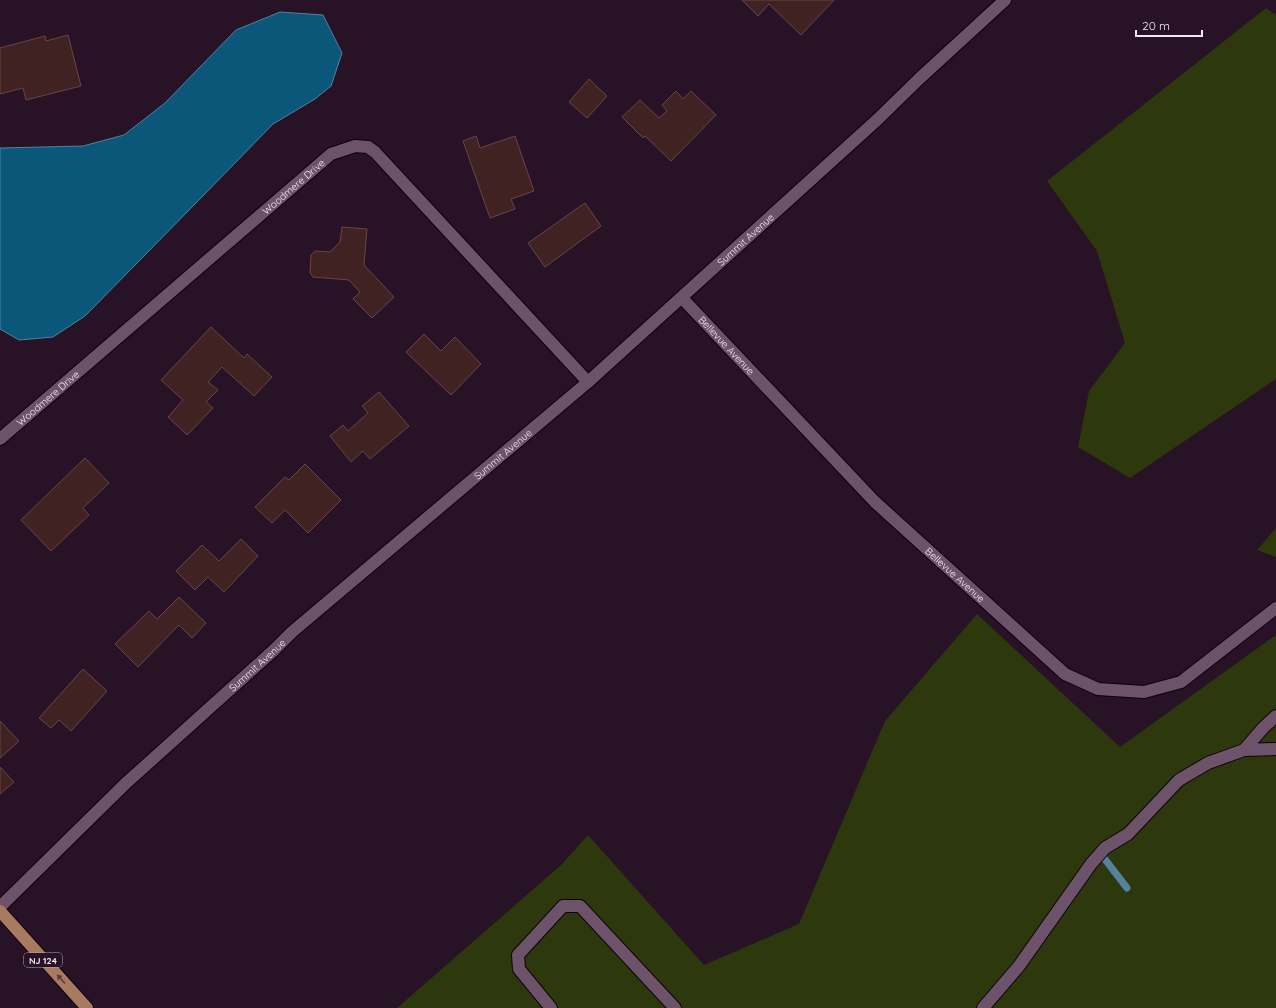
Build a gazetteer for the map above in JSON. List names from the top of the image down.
{
  "streets": {
    "main road": ["NJ 124"],
    "street": ["Woodmere Drive", "Summit Avenue", "Bellevue Avenue"]
  },
  "crossings": [
    ["Woodmere Drive", "Summit Avenue"],
    ["Summit Avenue", "Bellevue Avenue"]
  ],
  "scale_bar": "20 m"
}
